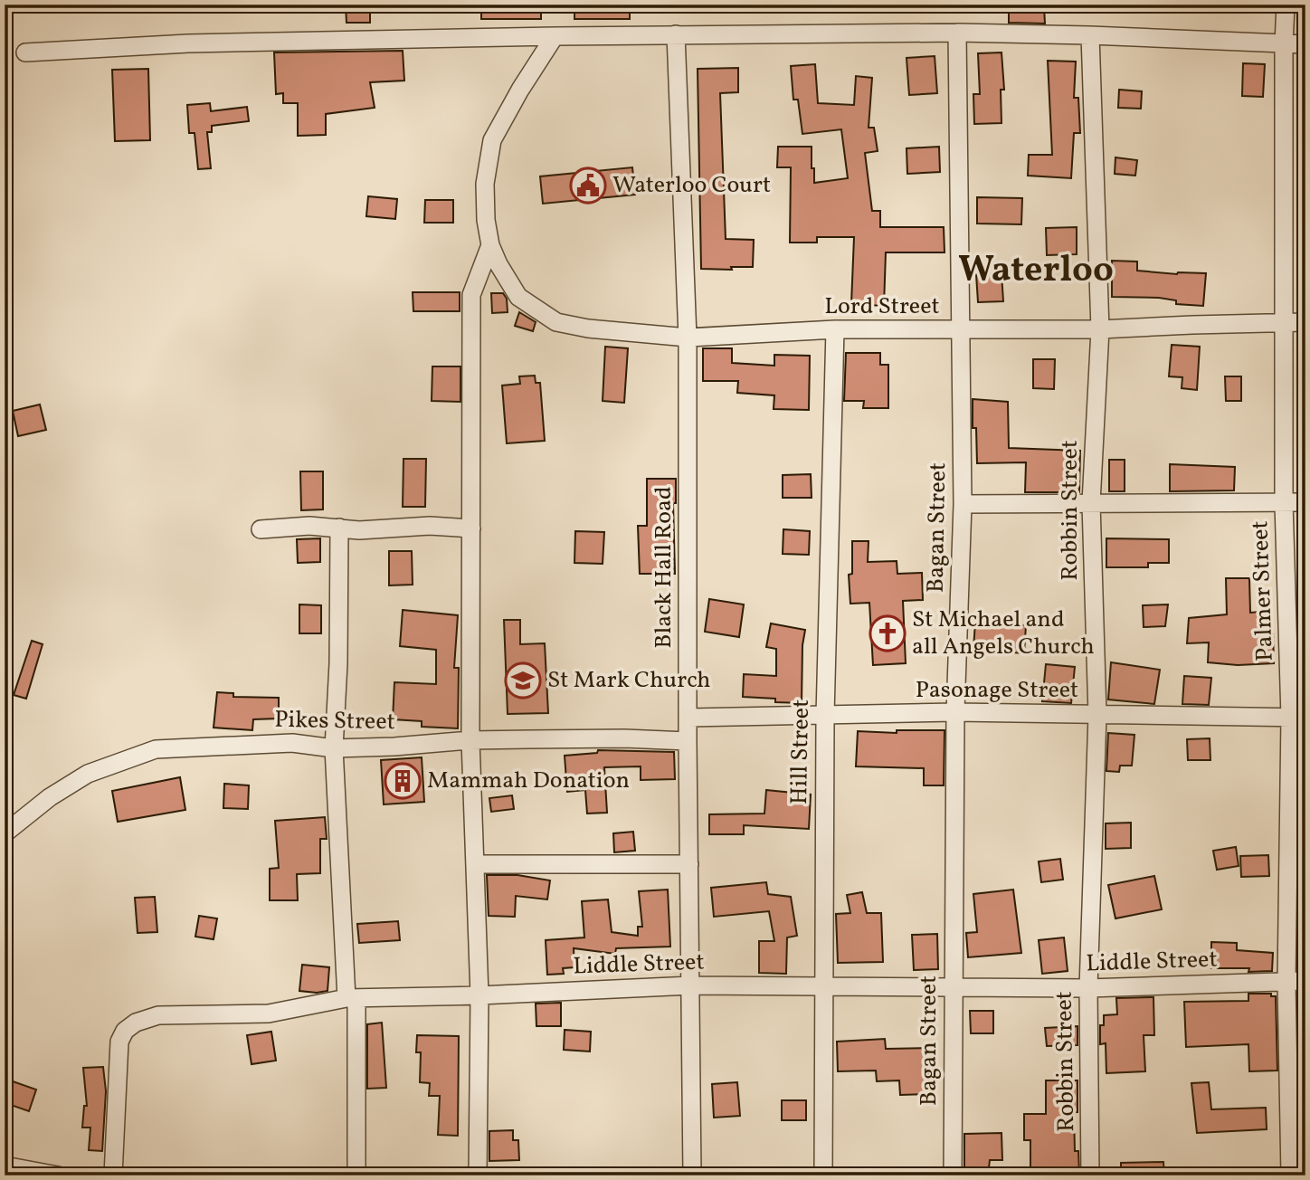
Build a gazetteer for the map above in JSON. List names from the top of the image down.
{
  "streets": {
    "street": [
      "Lord Street",
      "Robbin Street",
      "Bagan Street",
      "Black Hall Road",
      "Palmer Street",
      "Pasonage Street",
      "Pikes Street",
      "Hill Street",
      "Liddle Street"
    ]
  },
  "crossings": [
    ["Lord Street", "Robbin Street"],
    ["Lord Street", "Bagan Street"],
    ["Lord Street", "Black Hall Road"],
    ["Lord Street", "Palmer Street"],
    ["Lord Street", "Hill Street"],
    ["Robbin Street", "Pasonage Street"],
    ["Robbin Street", "Liddle Street"],
    ["Bagan Street", "Pasonage Street"],
    ["Bagan Street", "Liddle Street"],
    ["Black Hall Road", "Pasonage Street"],
    ["Black Hall Road", "Pikes Street"],
    ["Black Hall Road", "Liddle Street"],
    ["Palmer Street", "Pasonage Street"],
    ["Palmer Street", "Liddle Street"],
    ["Pasonage Street", "Hill Street"],
    ["Hill Street", "Liddle Street"]
  ],
  "districts": ["Waterloo"],
  "places": {
    "public building": ["Waterloo Court"],
    "church": ["St Michael and all Angels Church"],
    "school or university": ["St Mark Church"],
    "building": ["Mammah Donation"]
  }
}
